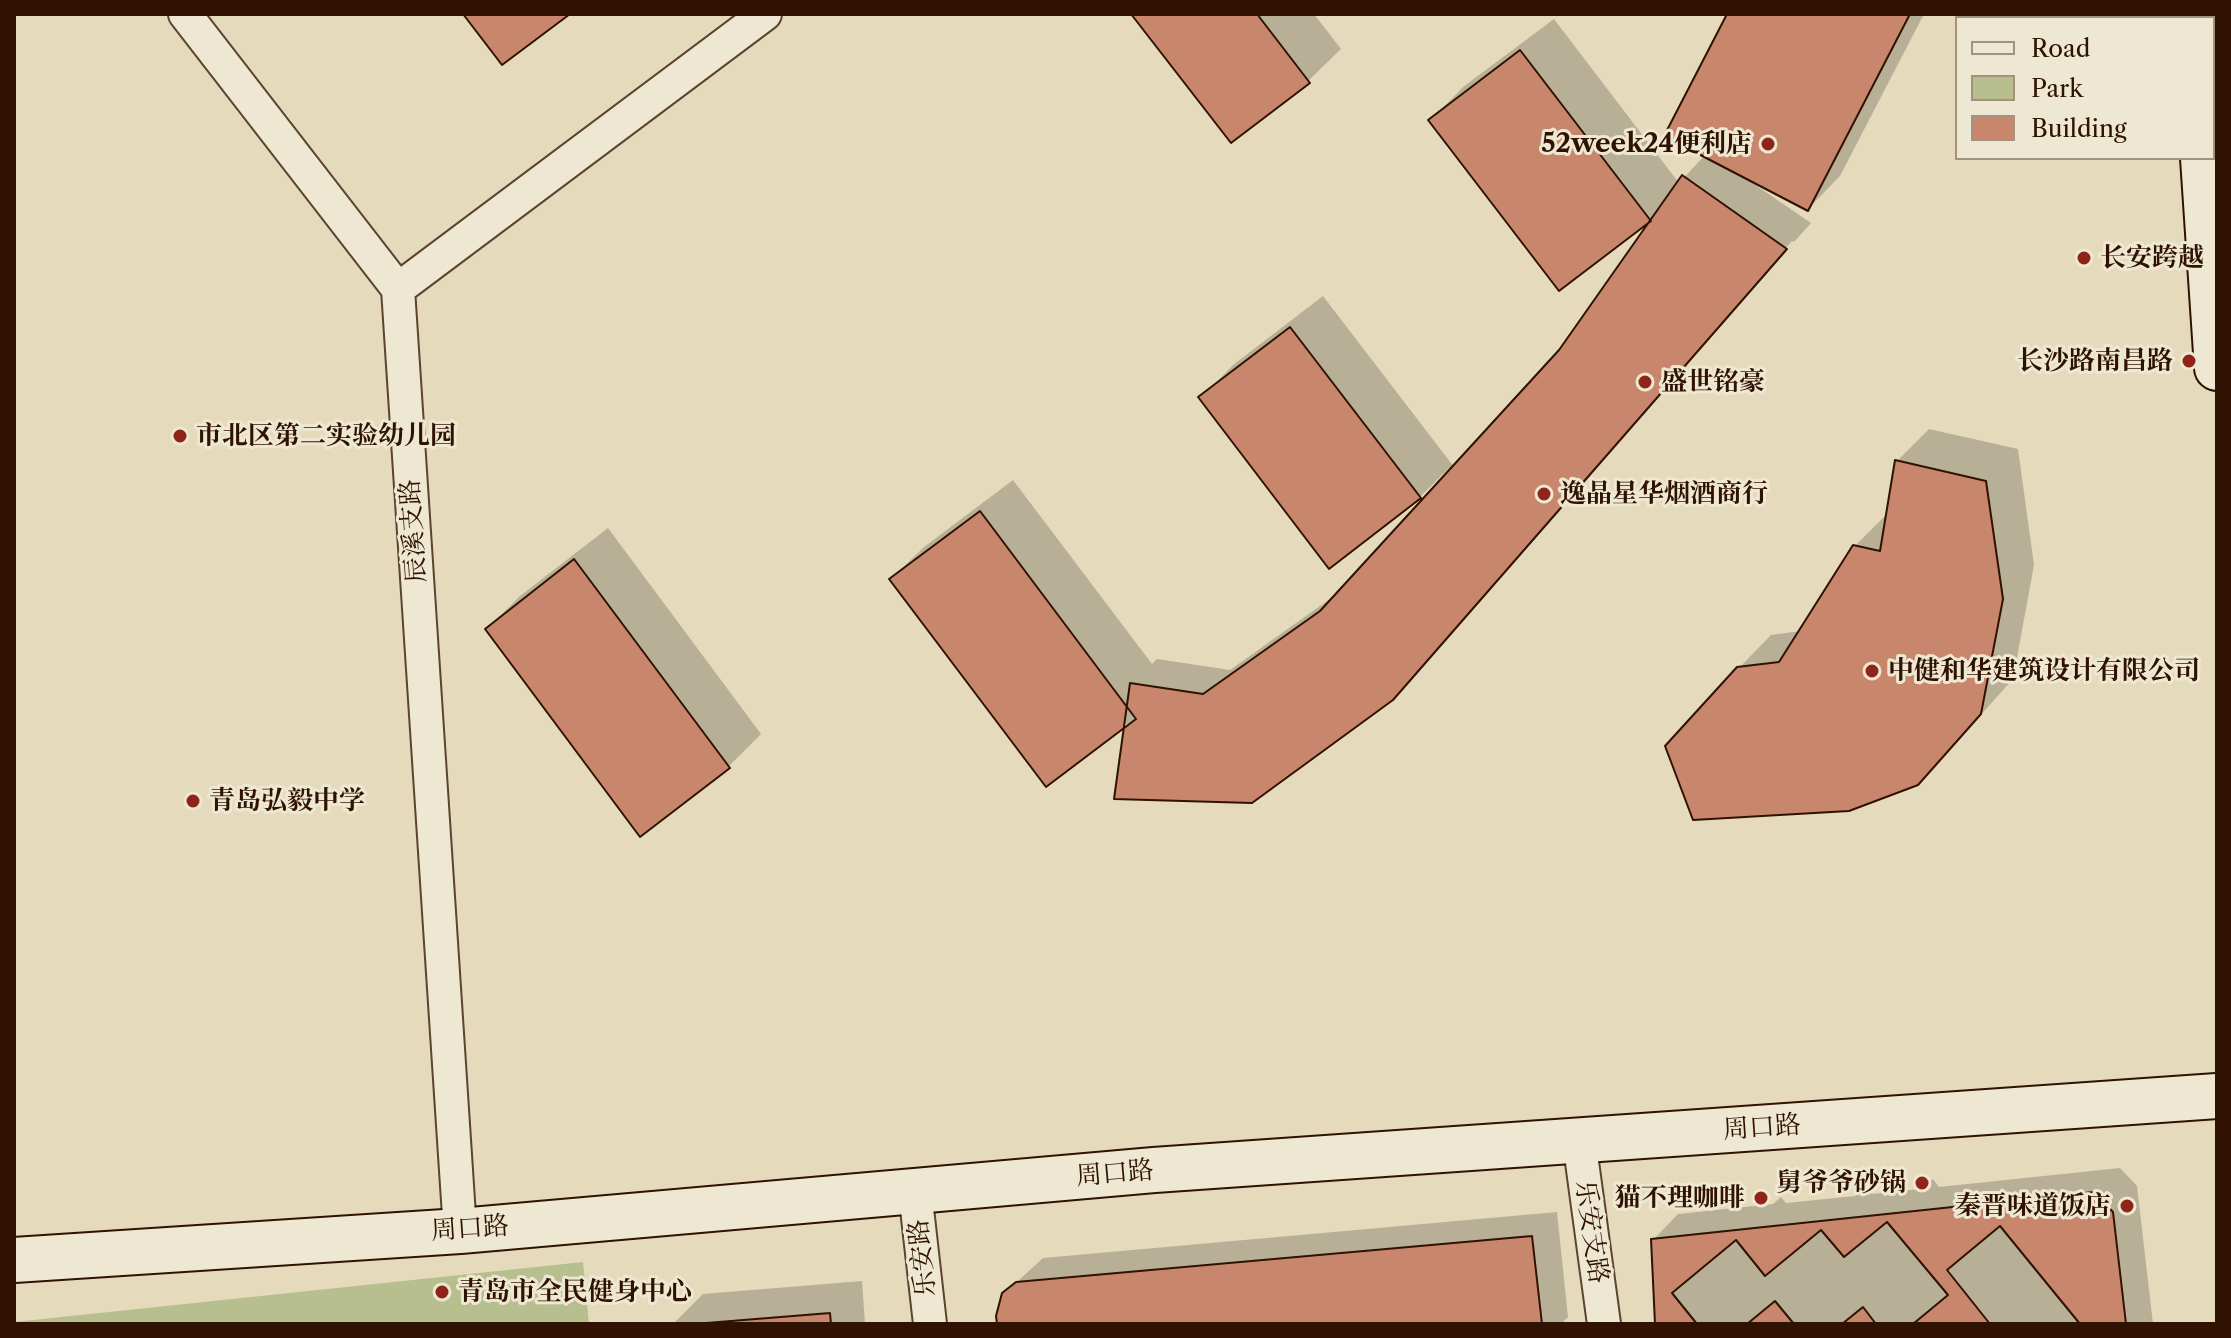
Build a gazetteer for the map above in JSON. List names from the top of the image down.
{
  "streets": {
    "main road": ["周口路"],
    "street": ["辰溪支路", "乐安支路", "乐安路"]
  },
  "crossings": [
    ["辰溪支路", "周口路"],
    ["周口路", "乐安支路"],
    ["周口路", "乐安路"]
  ],
  "places": [
    "52week24便利店",
    "长安跨越",
    "长沙路南昌路",
    "盛世铭豪",
    "市北区第二实验幼儿园",
    "逸晶星华烟酒商行",
    "中健和华建筑设计有限公司",
    "青岛弘毅中学",
    "舅爷爷砂锅",
    "猫不理咖啡",
    "秦晋味道饭店",
    "青岛市全民健身中心"
  ],
  "legend": ["Road", "Park", "Building"]
}
